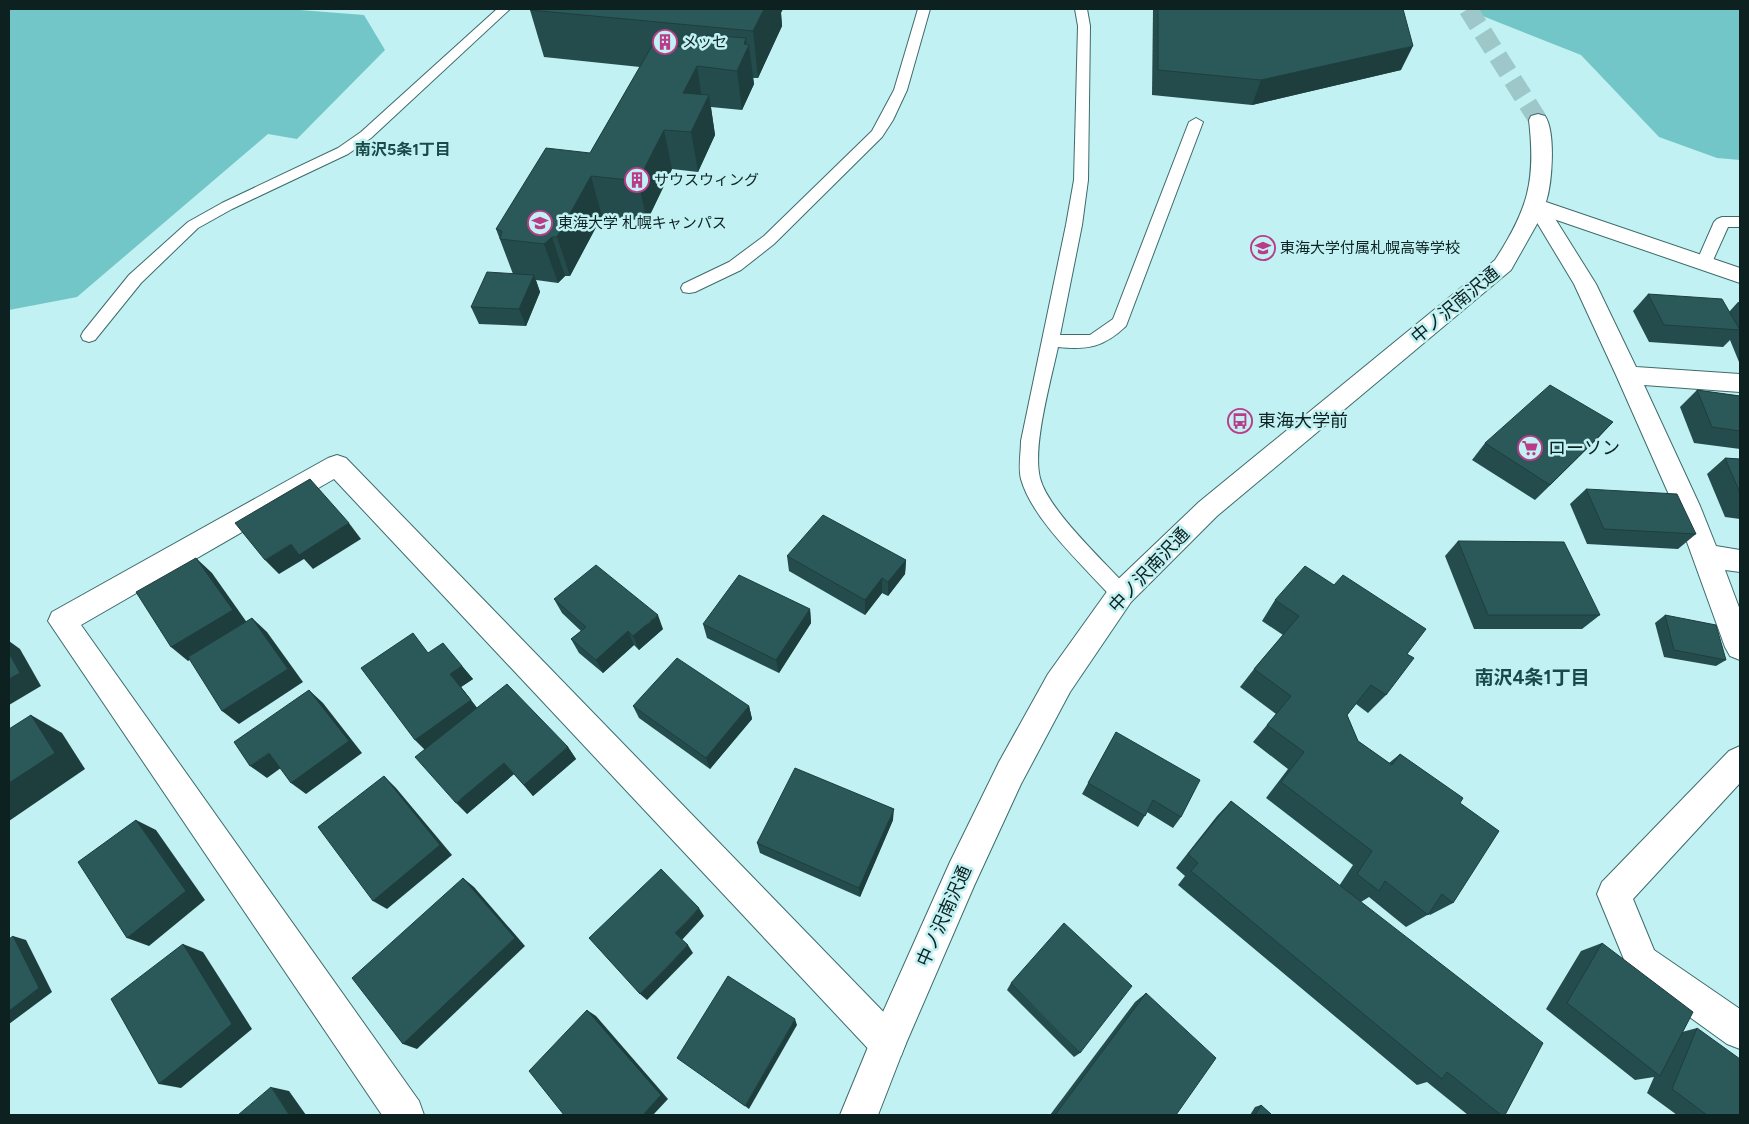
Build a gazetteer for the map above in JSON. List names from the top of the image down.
{
  "streets": {
    "street": ["中ノ沢南沢通"]
  },
  "districts": ["南沢5条1丁目", "南沢4条1丁目"],
  "places": {
    "building": ["メッセ", "サウスウィング"],
    "school or university": ["東海大学 札幌キャンパス", "東海大学付属札幌高等学校"],
    "bus stop": ["東海大学前"],
    "supermarket": ["ローソン"]
  }
}
